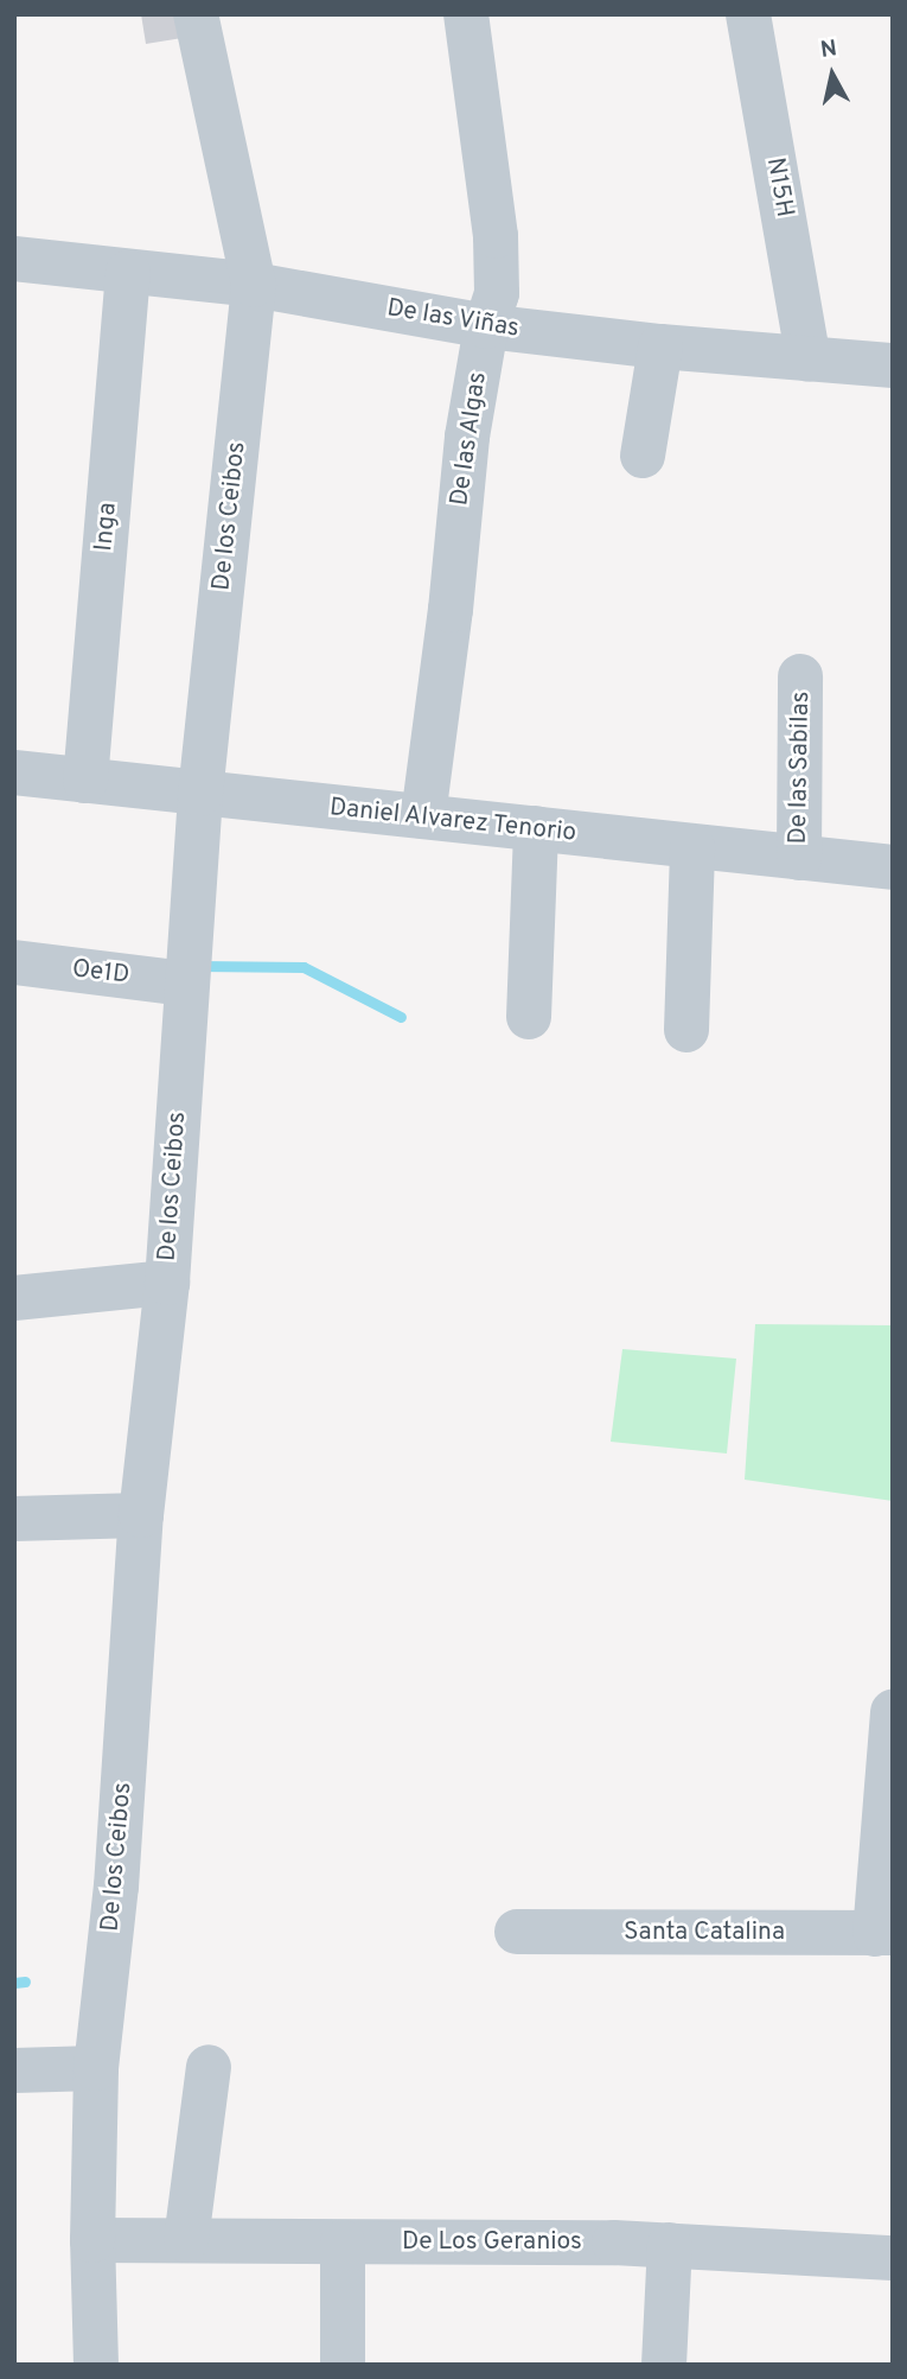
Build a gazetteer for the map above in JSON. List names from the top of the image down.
{
  "streets": {
    "street": [
      "N15H",
      "De las Viñas",
      "De las Algas",
      "De los Ceibos",
      "Inga",
      "De las Sabilas",
      "Daniel Alvarez Tenorio",
      "Oe1D",
      "Santa Catalina",
      "De Los Geranios"
    ]
  },
  "crossings": [
    ["N15H", "De las Viñas"],
    ["De las Viñas", "De las Algas"],
    ["De las Viñas", "De los Ceibos"],
    ["De las Viñas", "Inga"],
    ["De las Algas", "Daniel Alvarez Tenorio"],
    ["De los Ceibos", "Daniel Alvarez Tenorio"],
    ["De los Ceibos", "Oe1D"],
    ["De los Ceibos", "De Los Geranios"],
    ["Inga", "Daniel Alvarez Tenorio"],
    ["De las Sabilas", "Daniel Alvarez Tenorio"]
  ],
  "north": "top"
}
